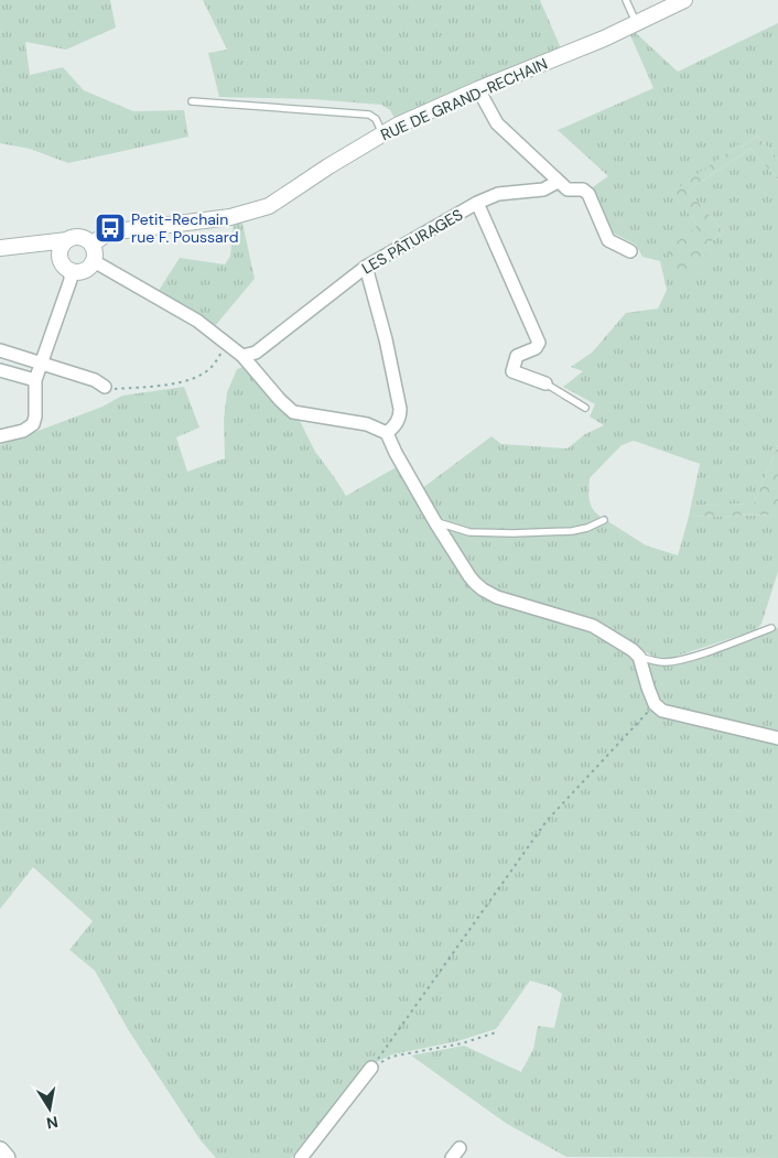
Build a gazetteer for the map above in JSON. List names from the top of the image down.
{
  "streets": {
    "street": ["RUE DE GRAND-RECHAIN", "LES PÂTURAGES"]
  },
  "places": {
    "bus stop": ["Petit-Rechain rue F. Poussard"]
  },
  "north": "bottom"
}
